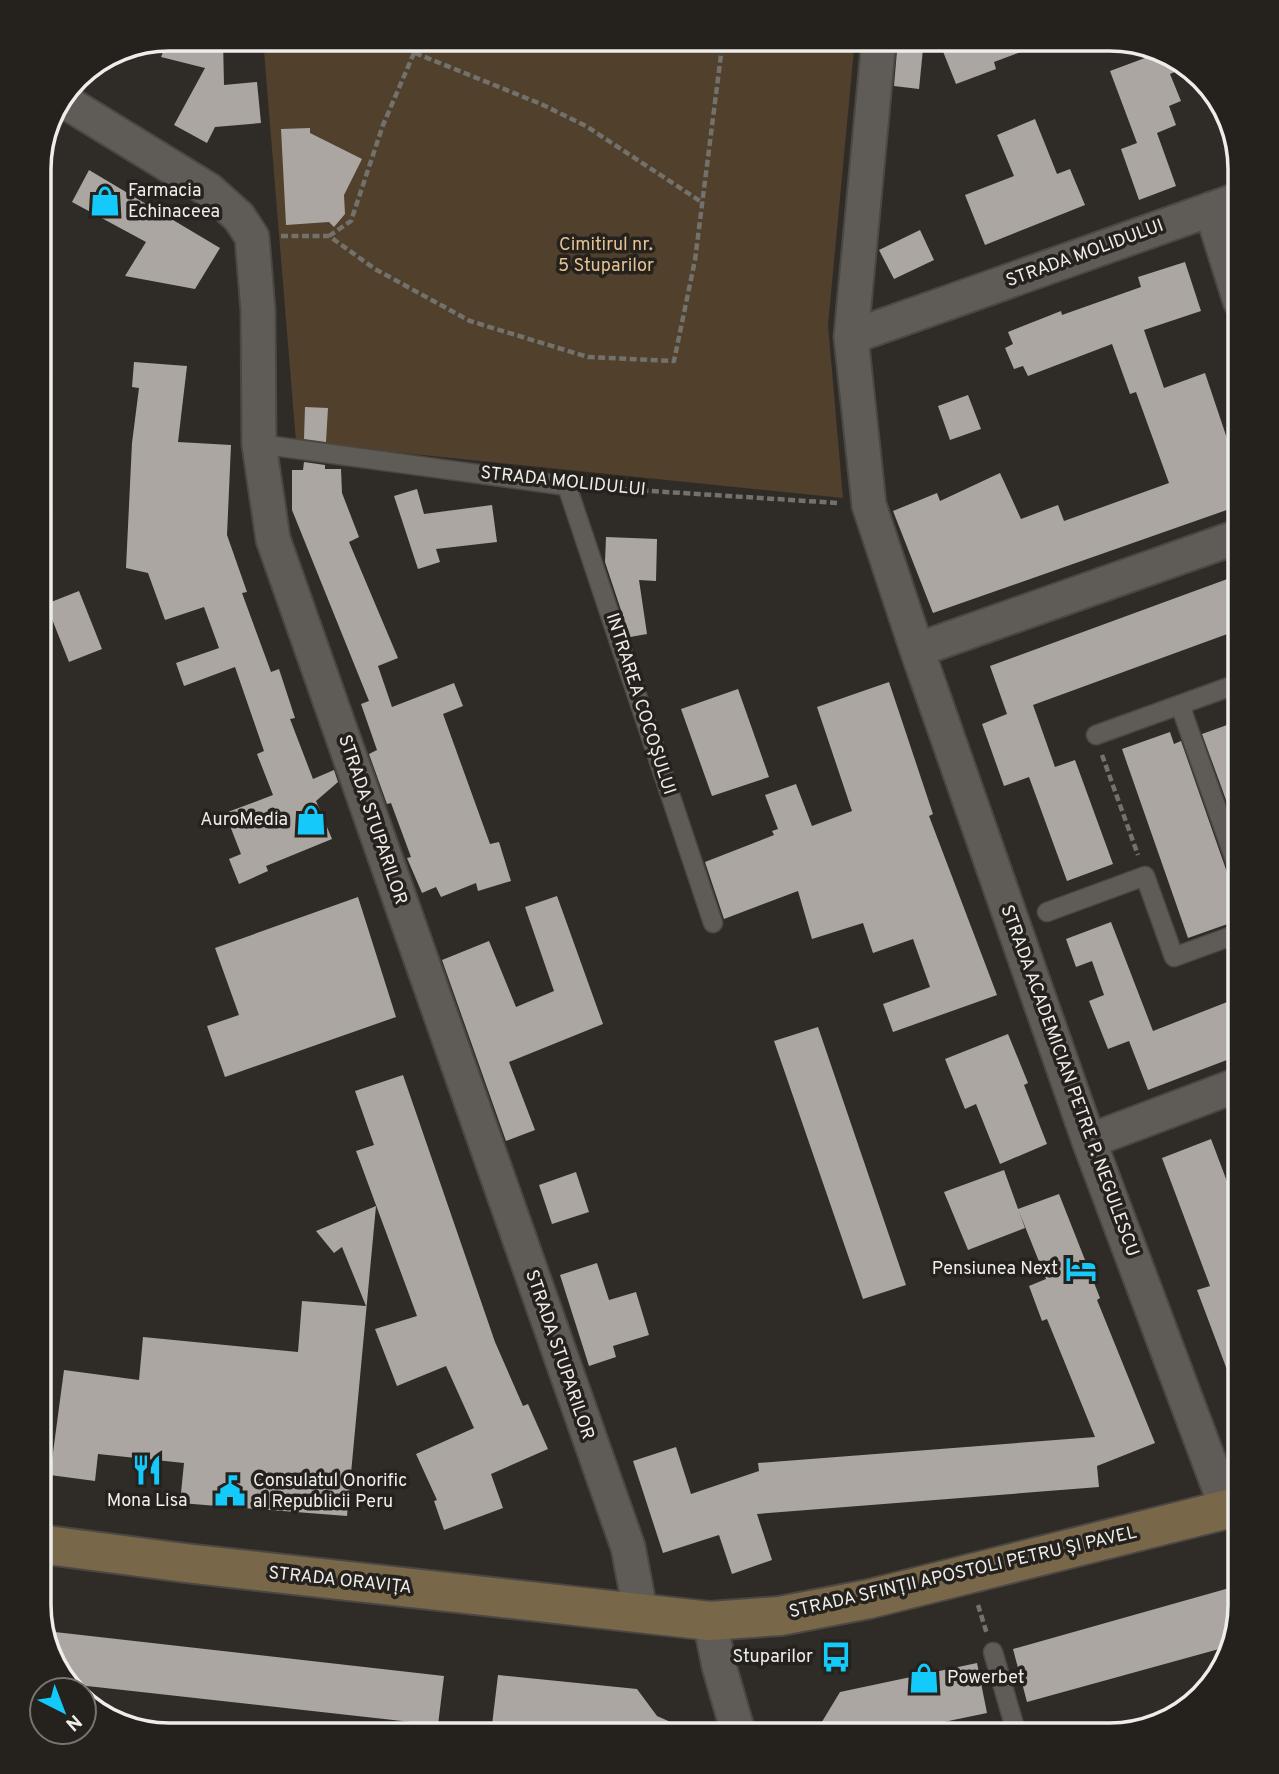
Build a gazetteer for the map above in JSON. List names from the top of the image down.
{
  "streets": {
    "main road": ["STRADA SFINȚII APOSTOLI PETRU ȘI PAVEL", "STRADA ORAVIȚA"],
    "street": ["STRADA MOLIDULUI", "STRADA STUPARILOR", "STRADA ACADEMICIAN PETRE P. NEGULESCU"],
    "lane": ["INTRAREA COCOȘULUI"]
  },
  "crossings": [
    ["STRADA MOLIDULUI", "INTRAREA COCOȘULUI"],
    ["STRADA MOLIDULUI", "STRADA STUPARILOR"],
    ["STRADA MOLIDULUI", "STRADA ACADEMICIAN PETRE P. NEGULESCU"],
    ["STRADA STUPARILOR", "STRADA SFINȚII APOSTOLI PETRU ȘI PAVEL"],
    ["STRADA STUPARILOR", "STRADA ORAVIȚA"],
    ["STRADA SFINȚII APOSTOLI PETRU ȘI PAVEL", "STRADA ORAVIȚA"]
  ],
  "parks": ["Cimitirul nr. 5 Stuparilor"],
  "places": {
    "shop": ["Farmacia Echinaceea", "AuroMedia", "Powerbet"],
    "hotel": ["Pensiunea Next"],
    "restaurant": ["Mona Lisa"],
    "public building": ["Consulatul Onorific al Republicii Peru"],
    "bus stop": ["Stuparilor"]
  },
  "north": "bottom right"
}
